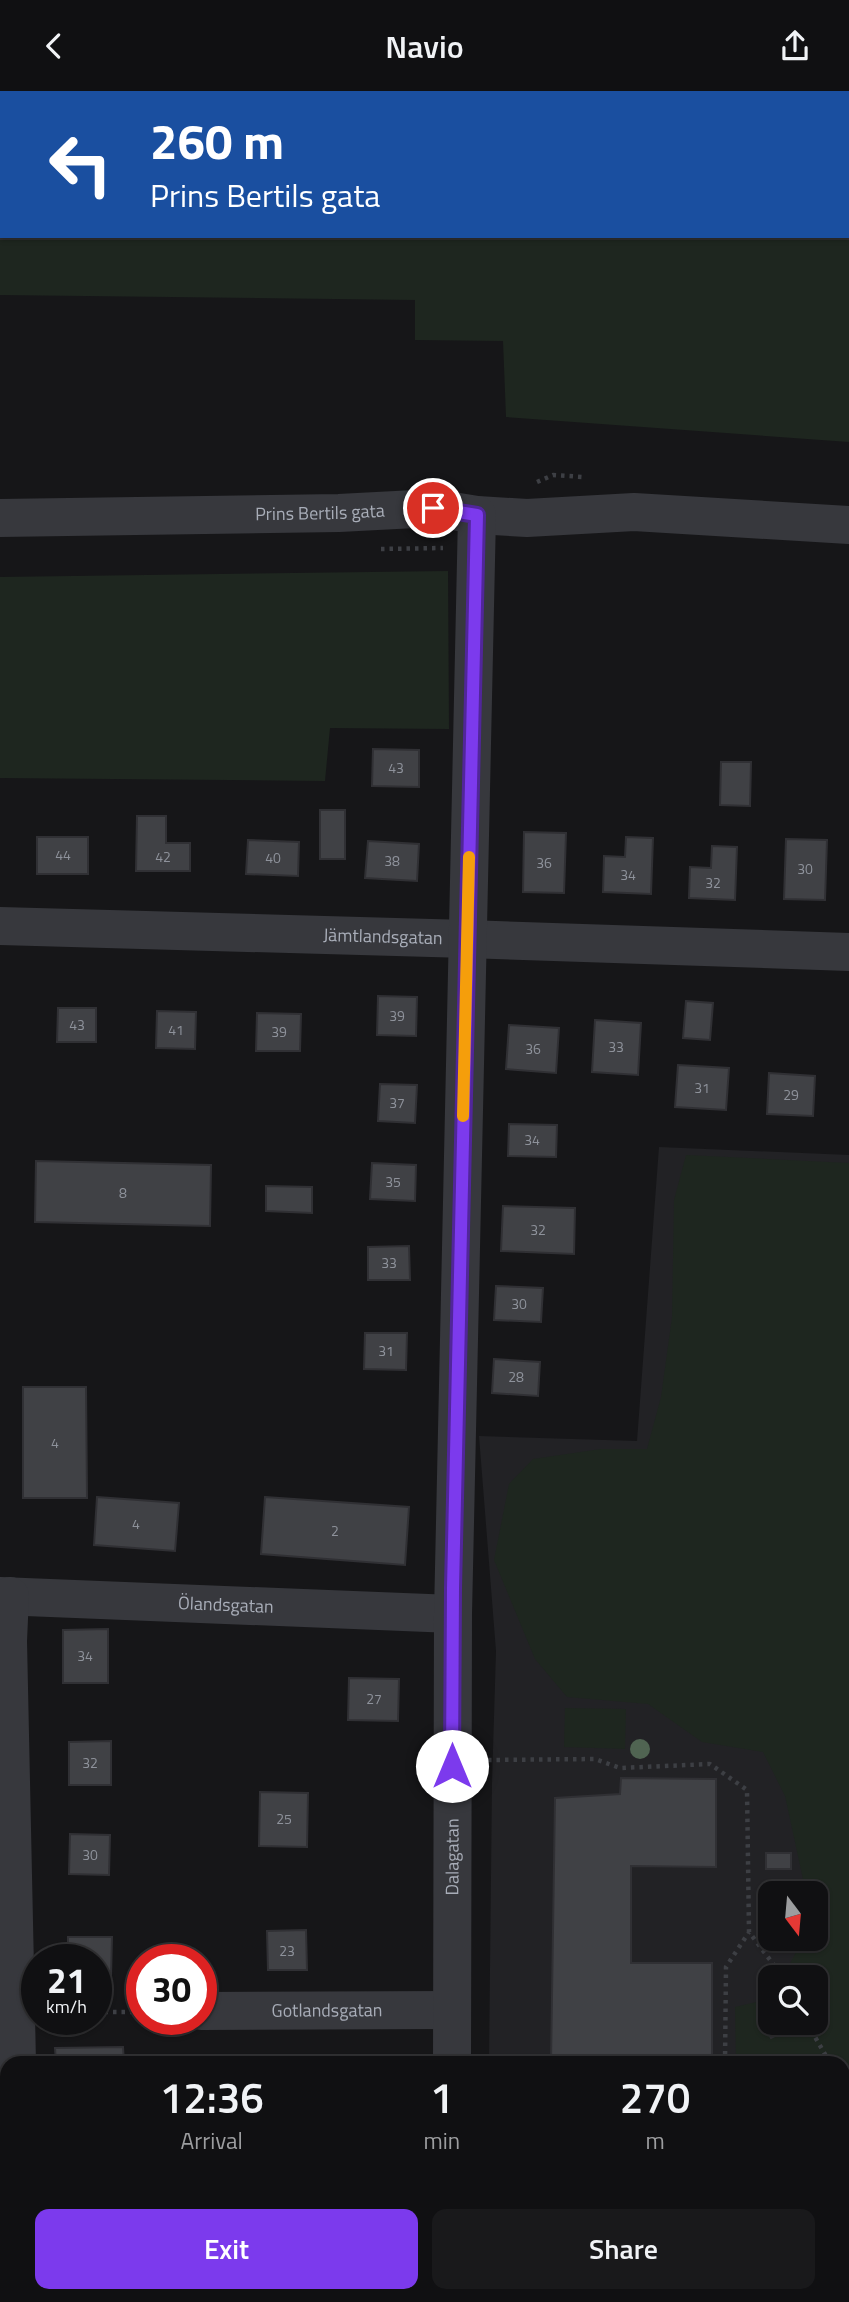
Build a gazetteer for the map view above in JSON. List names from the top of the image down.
{
  "streets": {
    "street": [
      "Prins Bertils gata",
      "Jämtlandsgatan",
      "Ölandsgatan",
      "Dalagatan",
      "Gotlandsgatan"
    ]
  },
  "crossings": [
    ["Prins Bertils gata", "Dalagatan"],
    ["Jämtlandsgatan", "Dalagatan"],
    ["Ölandsgatan", "Dalagatan"],
    ["Dalagatan", "Gotlandsgatan"]
  ],
  "house_numbers": [
    "43",
    "44",
    "42",
    "40",
    "38",
    "36",
    "30",
    "34",
    "32",
    "39",
    "43",
    "41",
    "39",
    "33",
    "36",
    "31",
    "29",
    "37",
    "34",
    "35",
    "8",
    "32",
    "33",
    "30",
    "31",
    "28",
    "4",
    "4",
    "2",
    "34",
    "27",
    "32",
    "25",
    "30",
    "23"
  ],
  "north": "bottom",
  "page": {
    "header": "Navio",
    "turn": ["260 m", "Prins Bertils gata"],
    "speed": "21 km/h",
    "limit": "30",
    "eta": [
      "12:36",
      "Arrival",
      "1",
      "min",
      "270",
      "m"
    ],
    "buttons": ["Exit", "Share"]
  }
}
